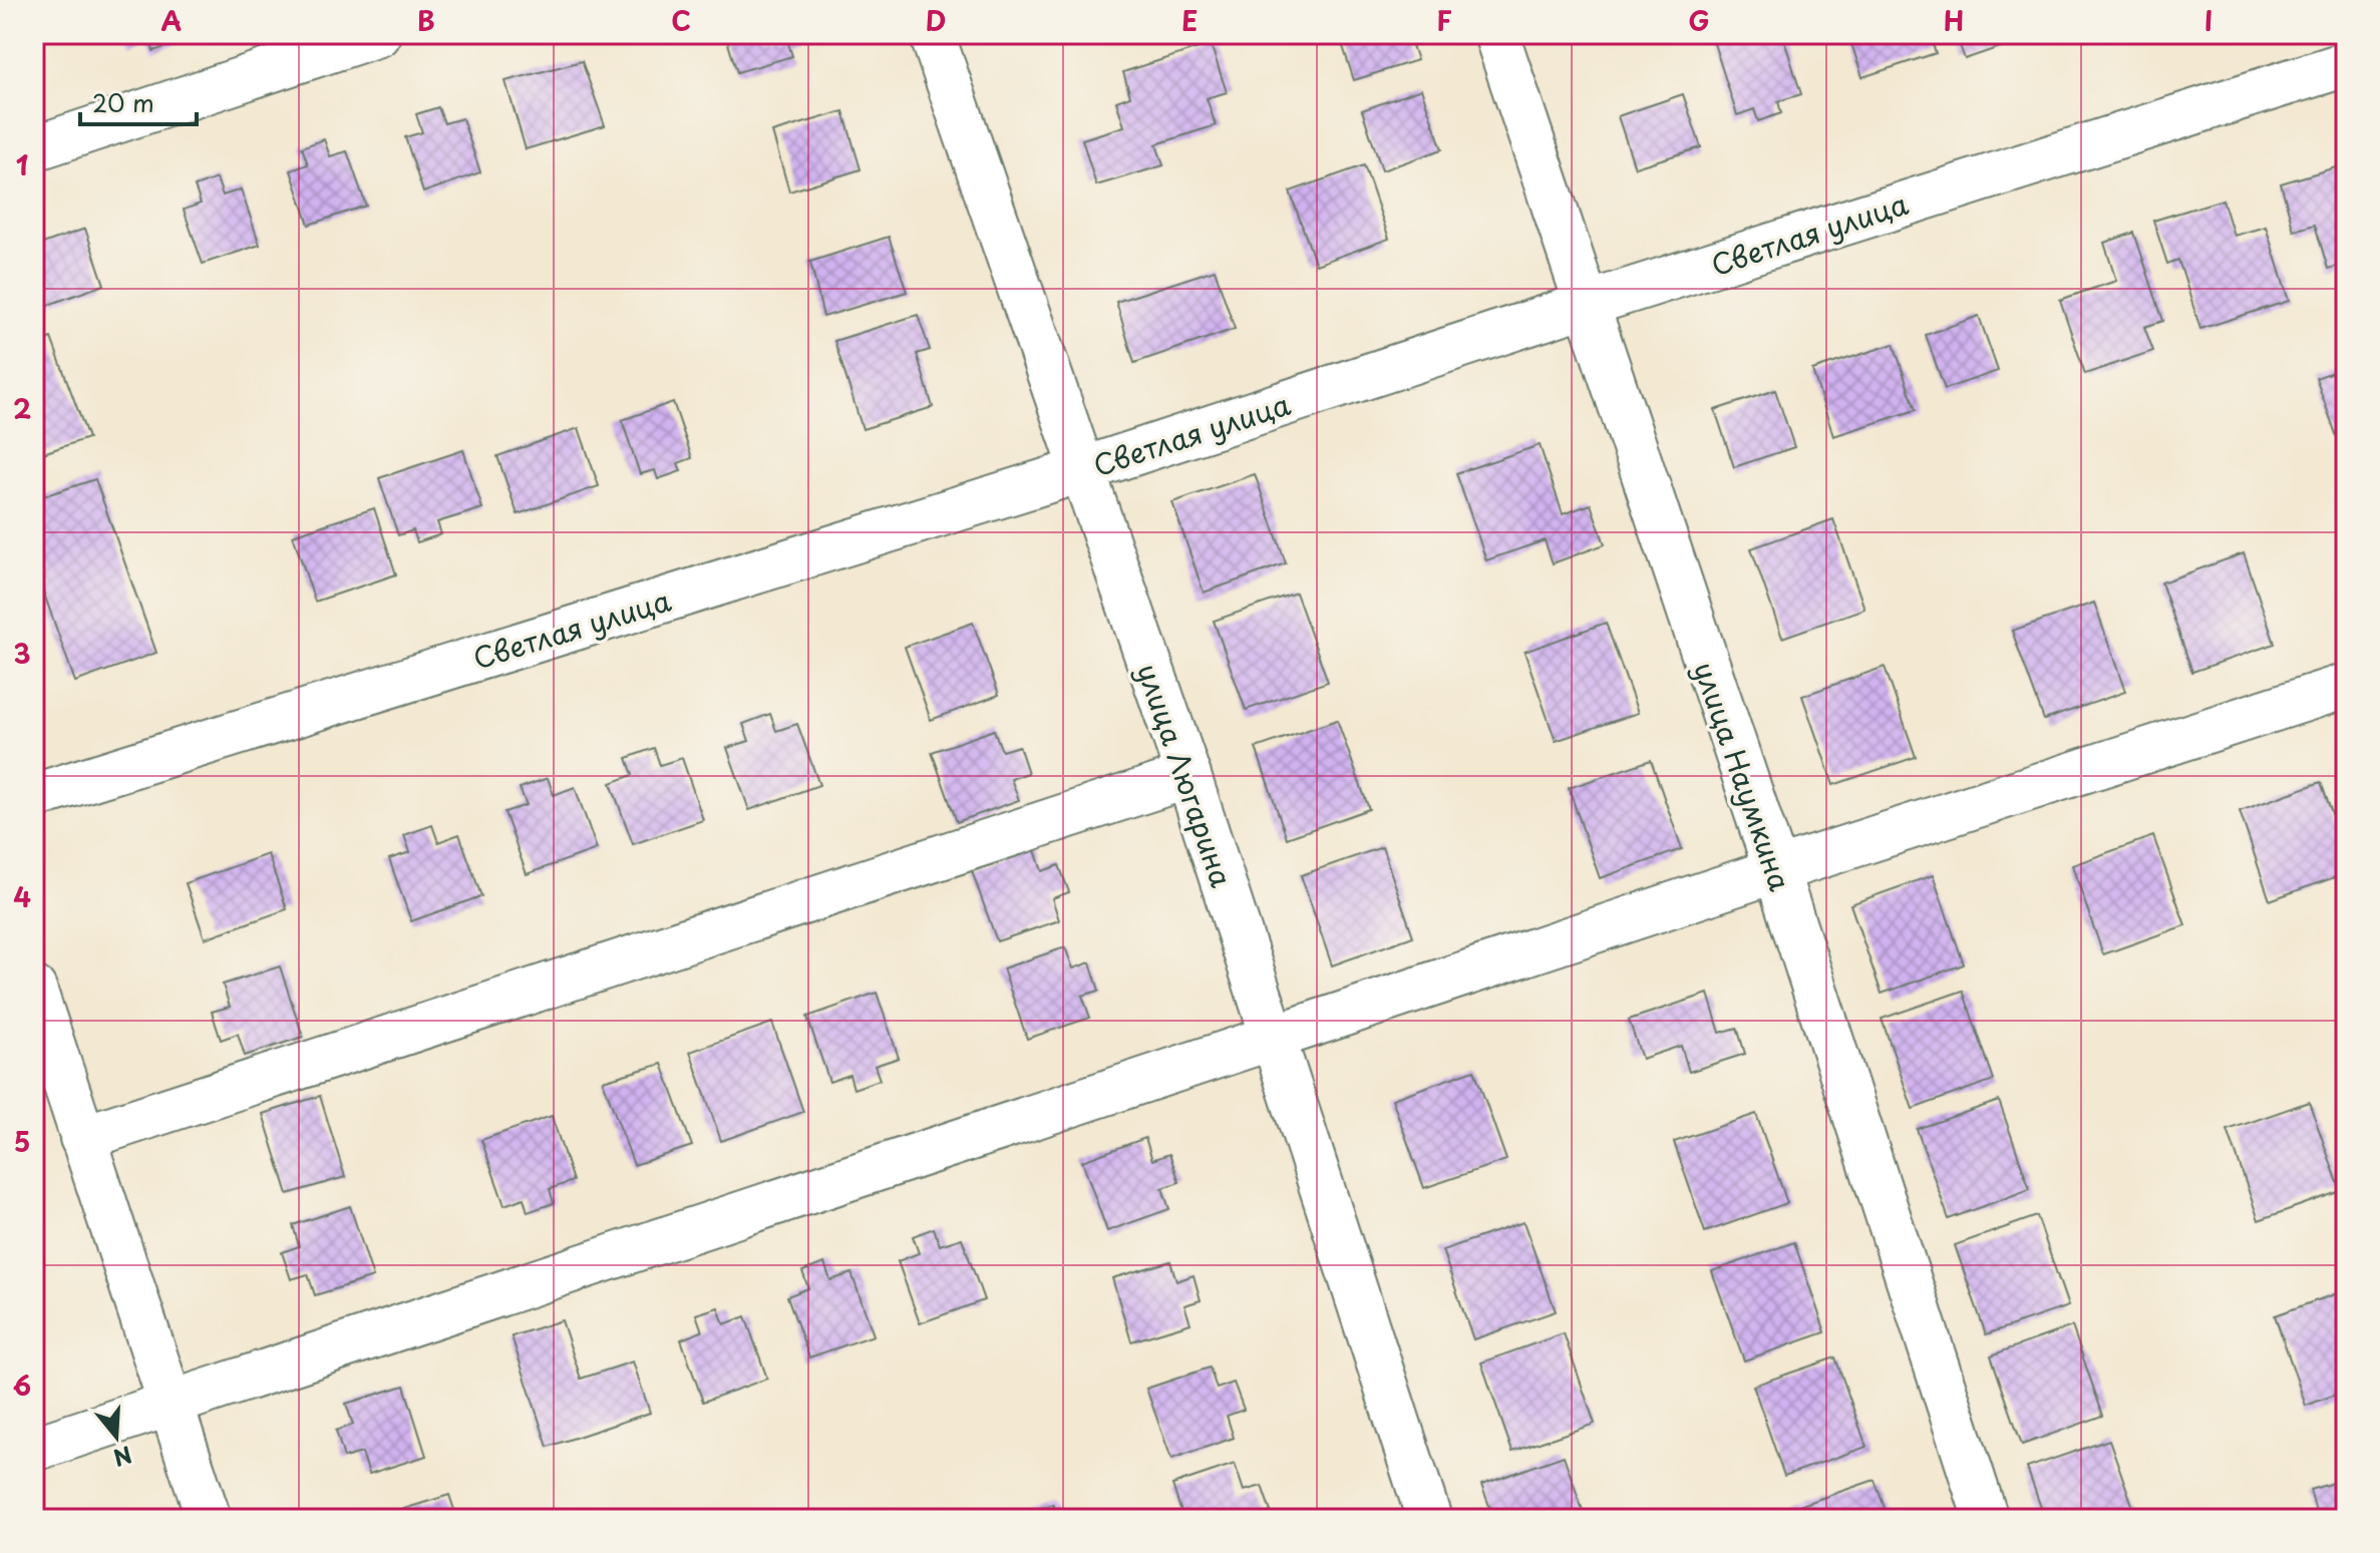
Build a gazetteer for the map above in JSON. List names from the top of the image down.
{
  "streets": {
    "street": ["Светлая улица", "улица Люгарина", "улица Наумкина"]
  },
  "crossings": [
    ["Светлая улица", "улица Люгарина"],
    ["Светлая улица", "улица Наумкина"]
  ],
  "scale_bar": "20 m",
  "north": "bottom",
  "grid": {
    "columns": [
      "A",
      "B",
      "C",
      "D",
      "E",
      "F",
      "G",
      "H",
      "I"
    ],
    "rows": [
      "1",
      "2",
      "3",
      "4",
      "5",
      "6"
    ]
  }
}
